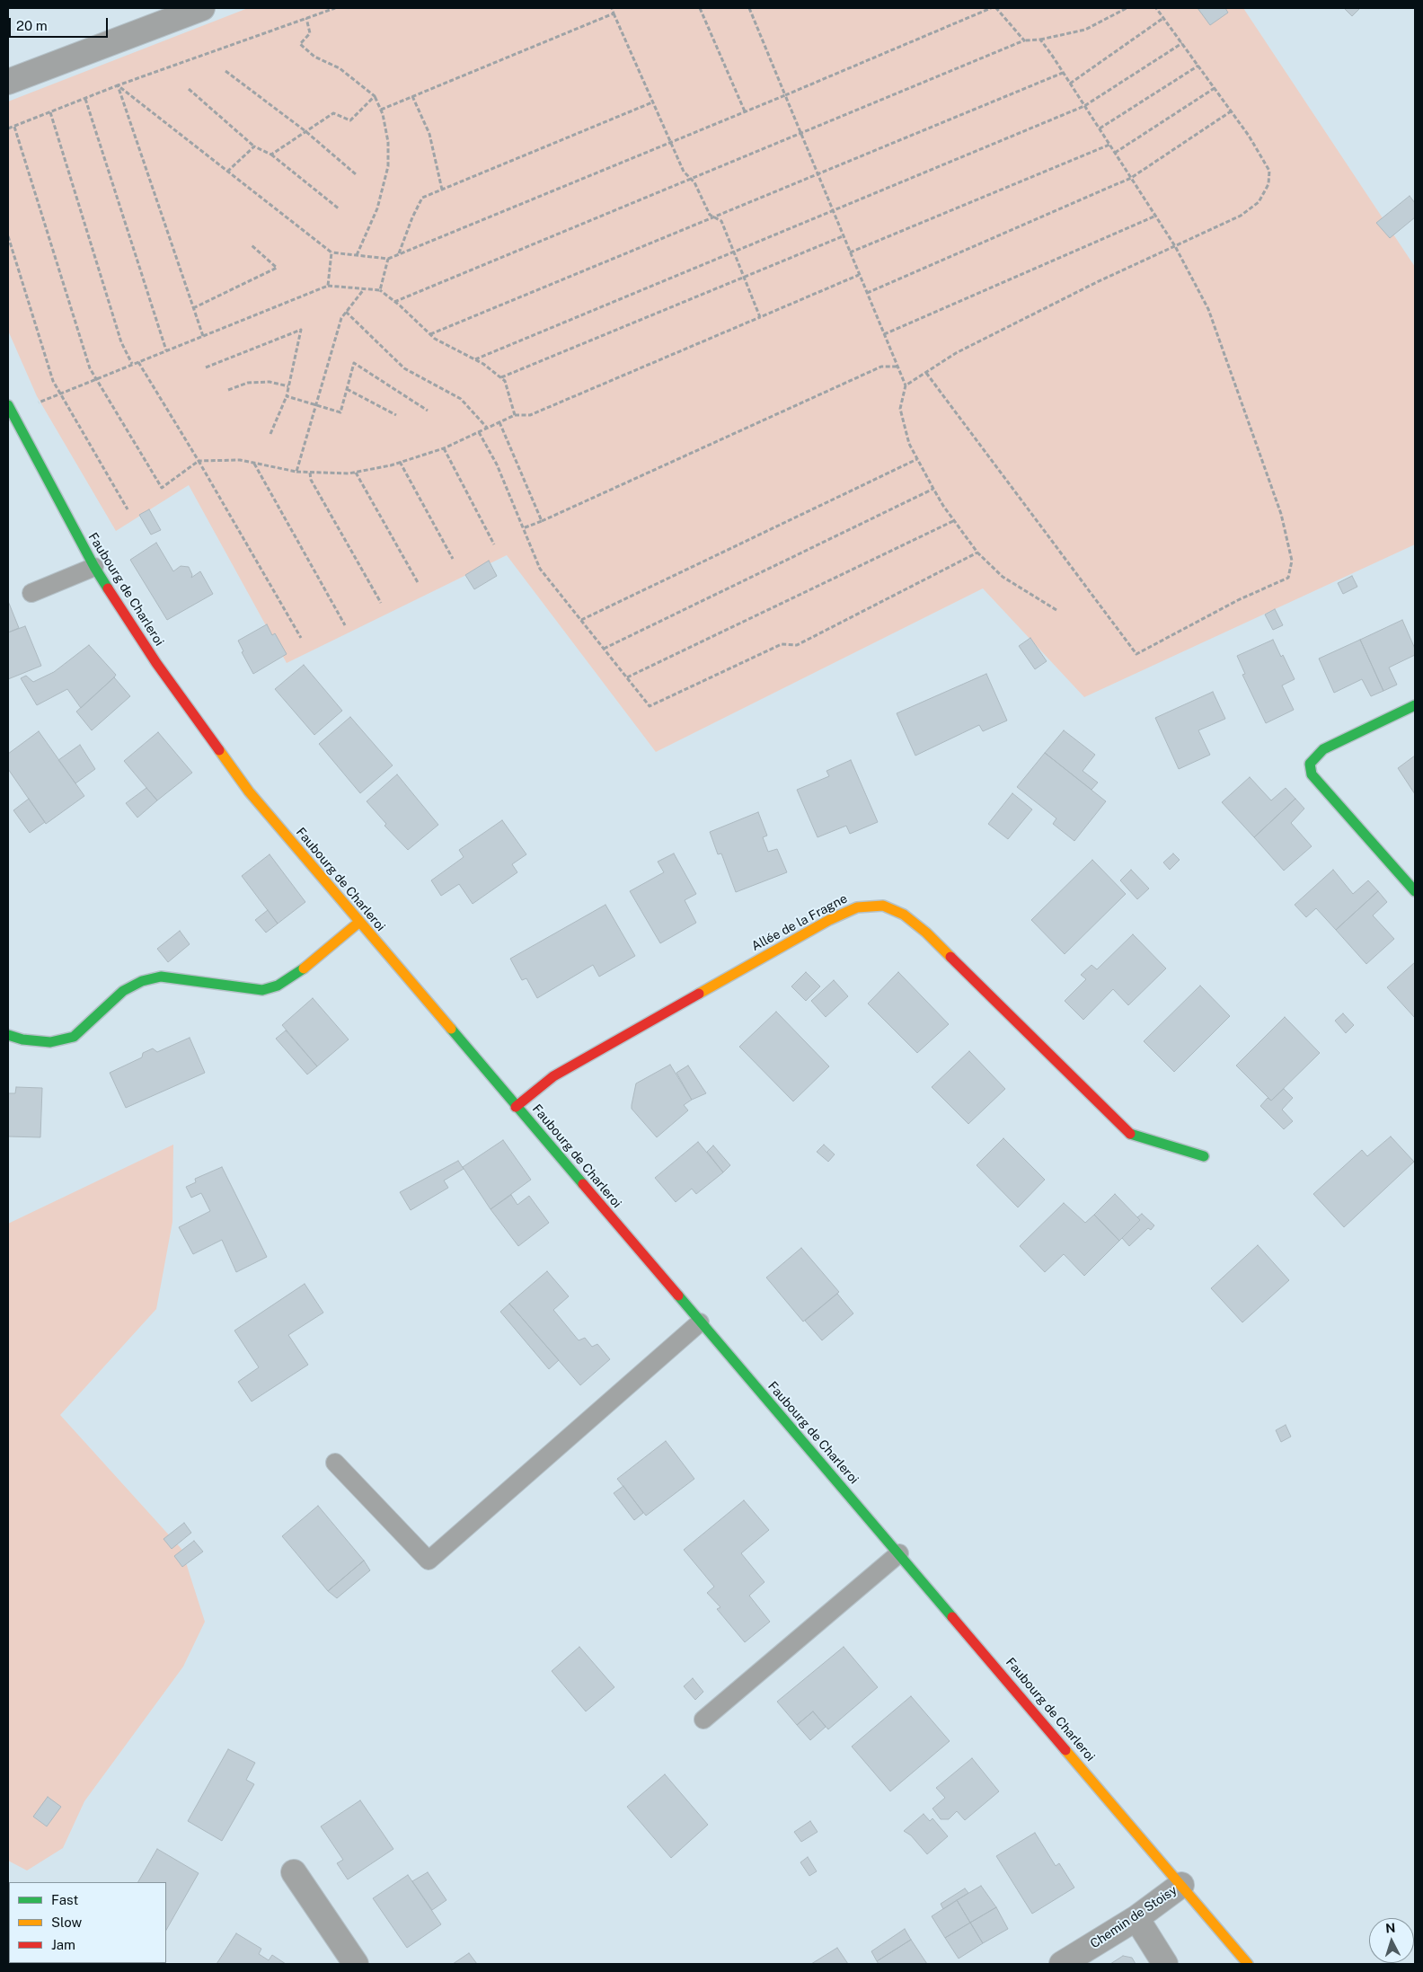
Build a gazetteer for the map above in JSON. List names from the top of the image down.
{
  "streets": {
    "main road": ["Faubourg de Charleroi", "Allée de la Fragne"],
    "street": ["Chemin de Stoisy"]
  },
  "crossings": [
    ["Faubourg de Charleroi", "Allée de la Fragne"],
    ["Faubourg de Charleroi", "Chemin de Stoisy"]
  ],
  "legend": ["Fast", "Slow", "Jam"],
  "scale_bar": "20 m",
  "north": "top"
}
